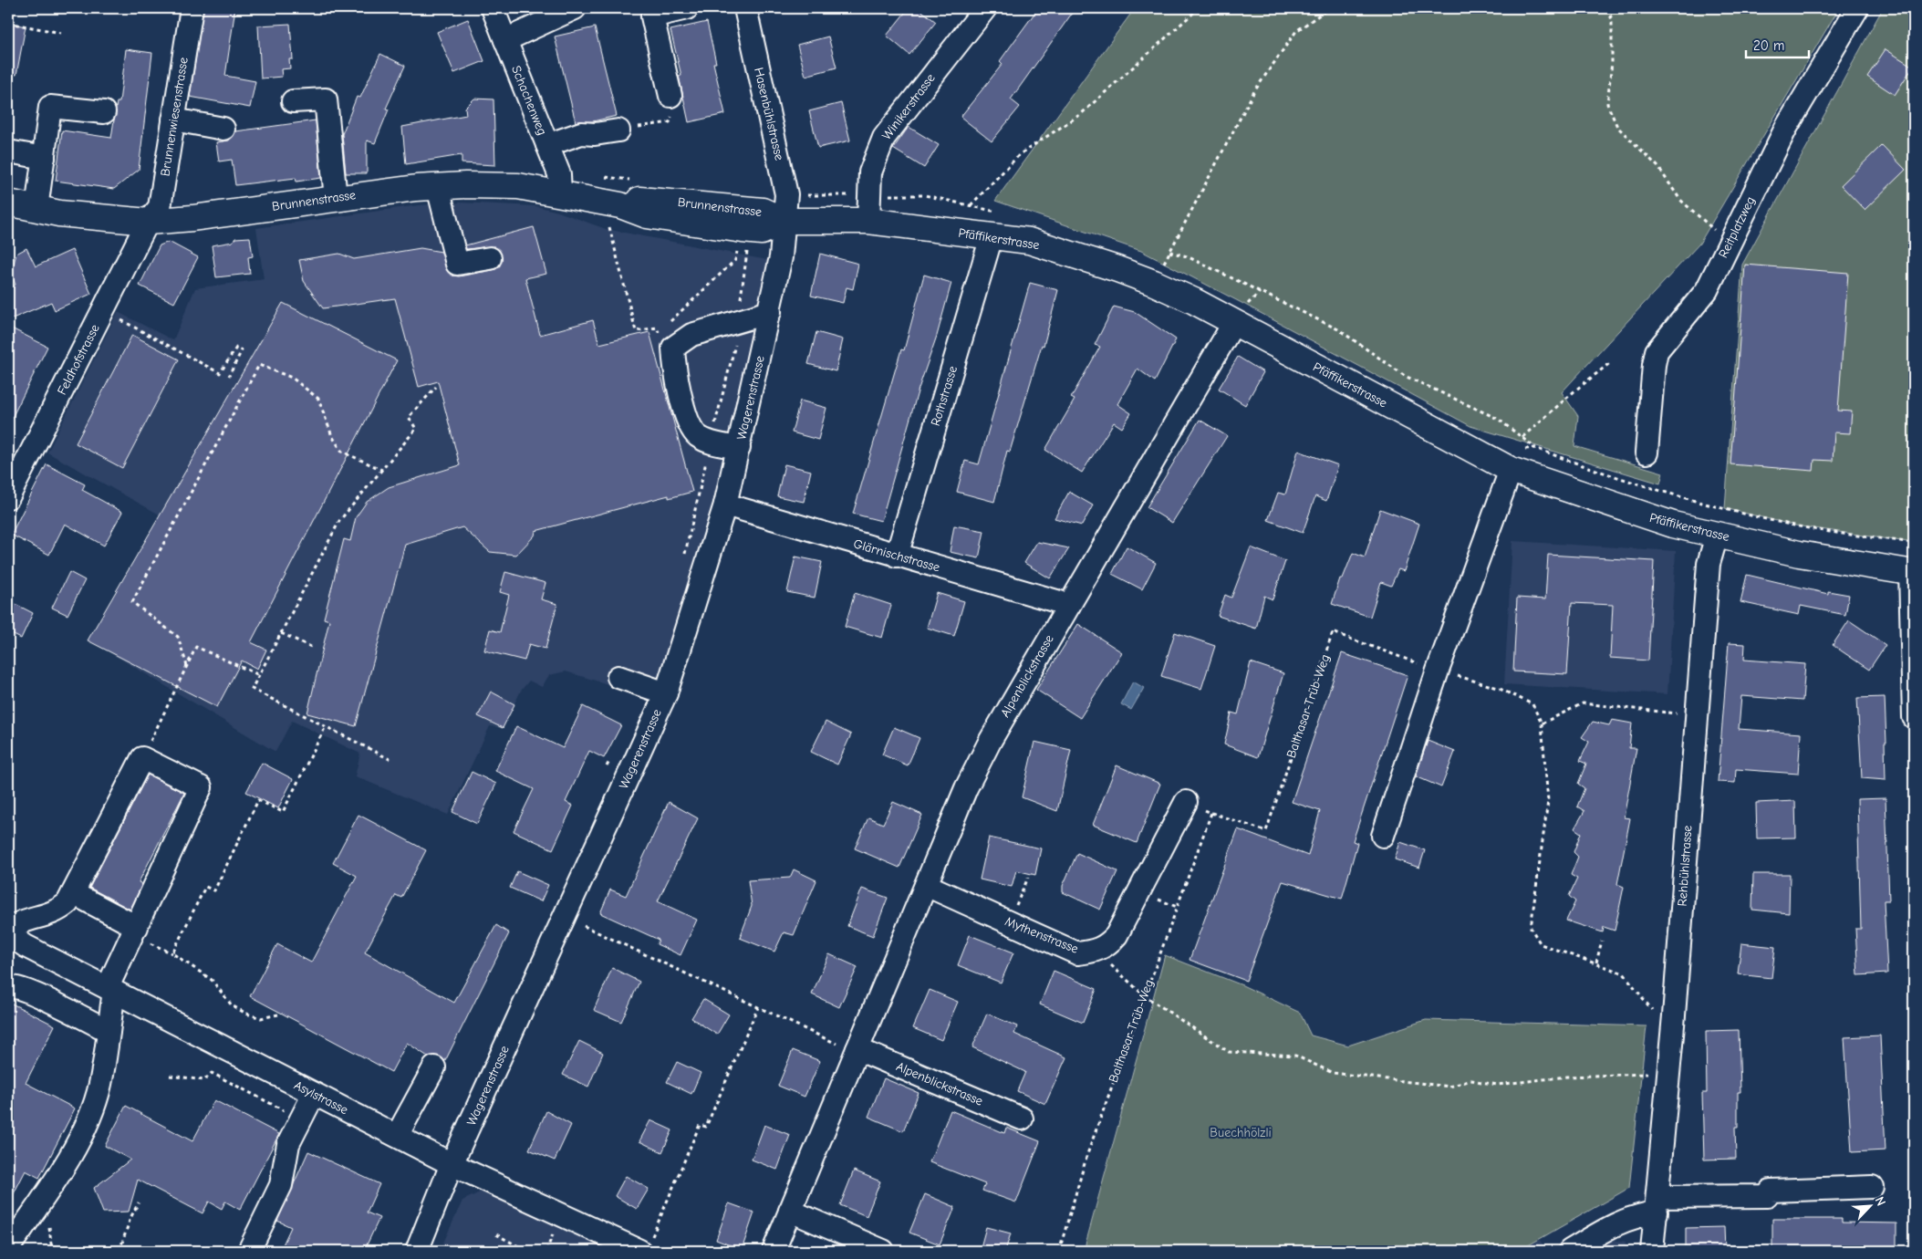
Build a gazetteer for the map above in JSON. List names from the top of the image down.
{
  "streets": {
    "main road": ["Brunnenstrasse", "Pfäffikerstrasse"],
    "street": [
      "Schachenweg",
      "Winikerstrasse",
      "Hasenbühlstrasse",
      "Brunnenwiesenstrasse",
      "Reitplatzweg",
      "Feldhofstrasse",
      "Rothstrasse",
      "Wagerenstrasse",
      "Glärnischstrasse",
      "Alpenblickstrasse",
      "Rehbühlstrasse",
      "Mythenstrasse",
      "Asylstrasse"
    ],
    "path": ["Balthasar-Trüb-Weg"]
  },
  "crossings": [
    ["Schachenweg", "Brunnenstrasse"],
    ["Winikerstrasse", "Pfäffikerstrasse"],
    ["Hasenbühlstrasse", "Brunnenstrasse"],
    ["Hasenbühlstrasse", "Pfäffikerstrasse"],
    ["Hasenbühlstrasse", "Wagerenstrasse"],
    ["Brunnenwiesenstrasse", "Brunnenstrasse"],
    ["Brunnenwiesenstrasse", "Feldhofstrasse"],
    ["Brunnenstrasse", "Pfäffikerstrasse"],
    ["Brunnenstrasse", "Feldhofstrasse"],
    ["Brunnenstrasse", "Wagerenstrasse"],
    ["Pfäffikerstrasse", "Rothstrasse"],
    ["Pfäffikerstrasse", "Wagerenstrasse"],
    ["Pfäffikerstrasse", "Alpenblickstrasse"],
    ["Pfäffikerstrasse", "Rehbühlstrasse"],
    ["Rothstrasse", "Glärnischstrasse"],
    ["Wagerenstrasse", "Glärnischstrasse"],
    ["Wagerenstrasse", "Asylstrasse"],
    ["Glärnischstrasse", "Alpenblickstrasse"],
    ["Alpenblickstrasse", "Mythenstrasse"],
    ["Balthasar-Trüb-Weg", "Mythenstrasse"]
  ],
  "parks": ["Buechhölzli"],
  "scale_bar": "20 m",
  "north": "top right"
}
